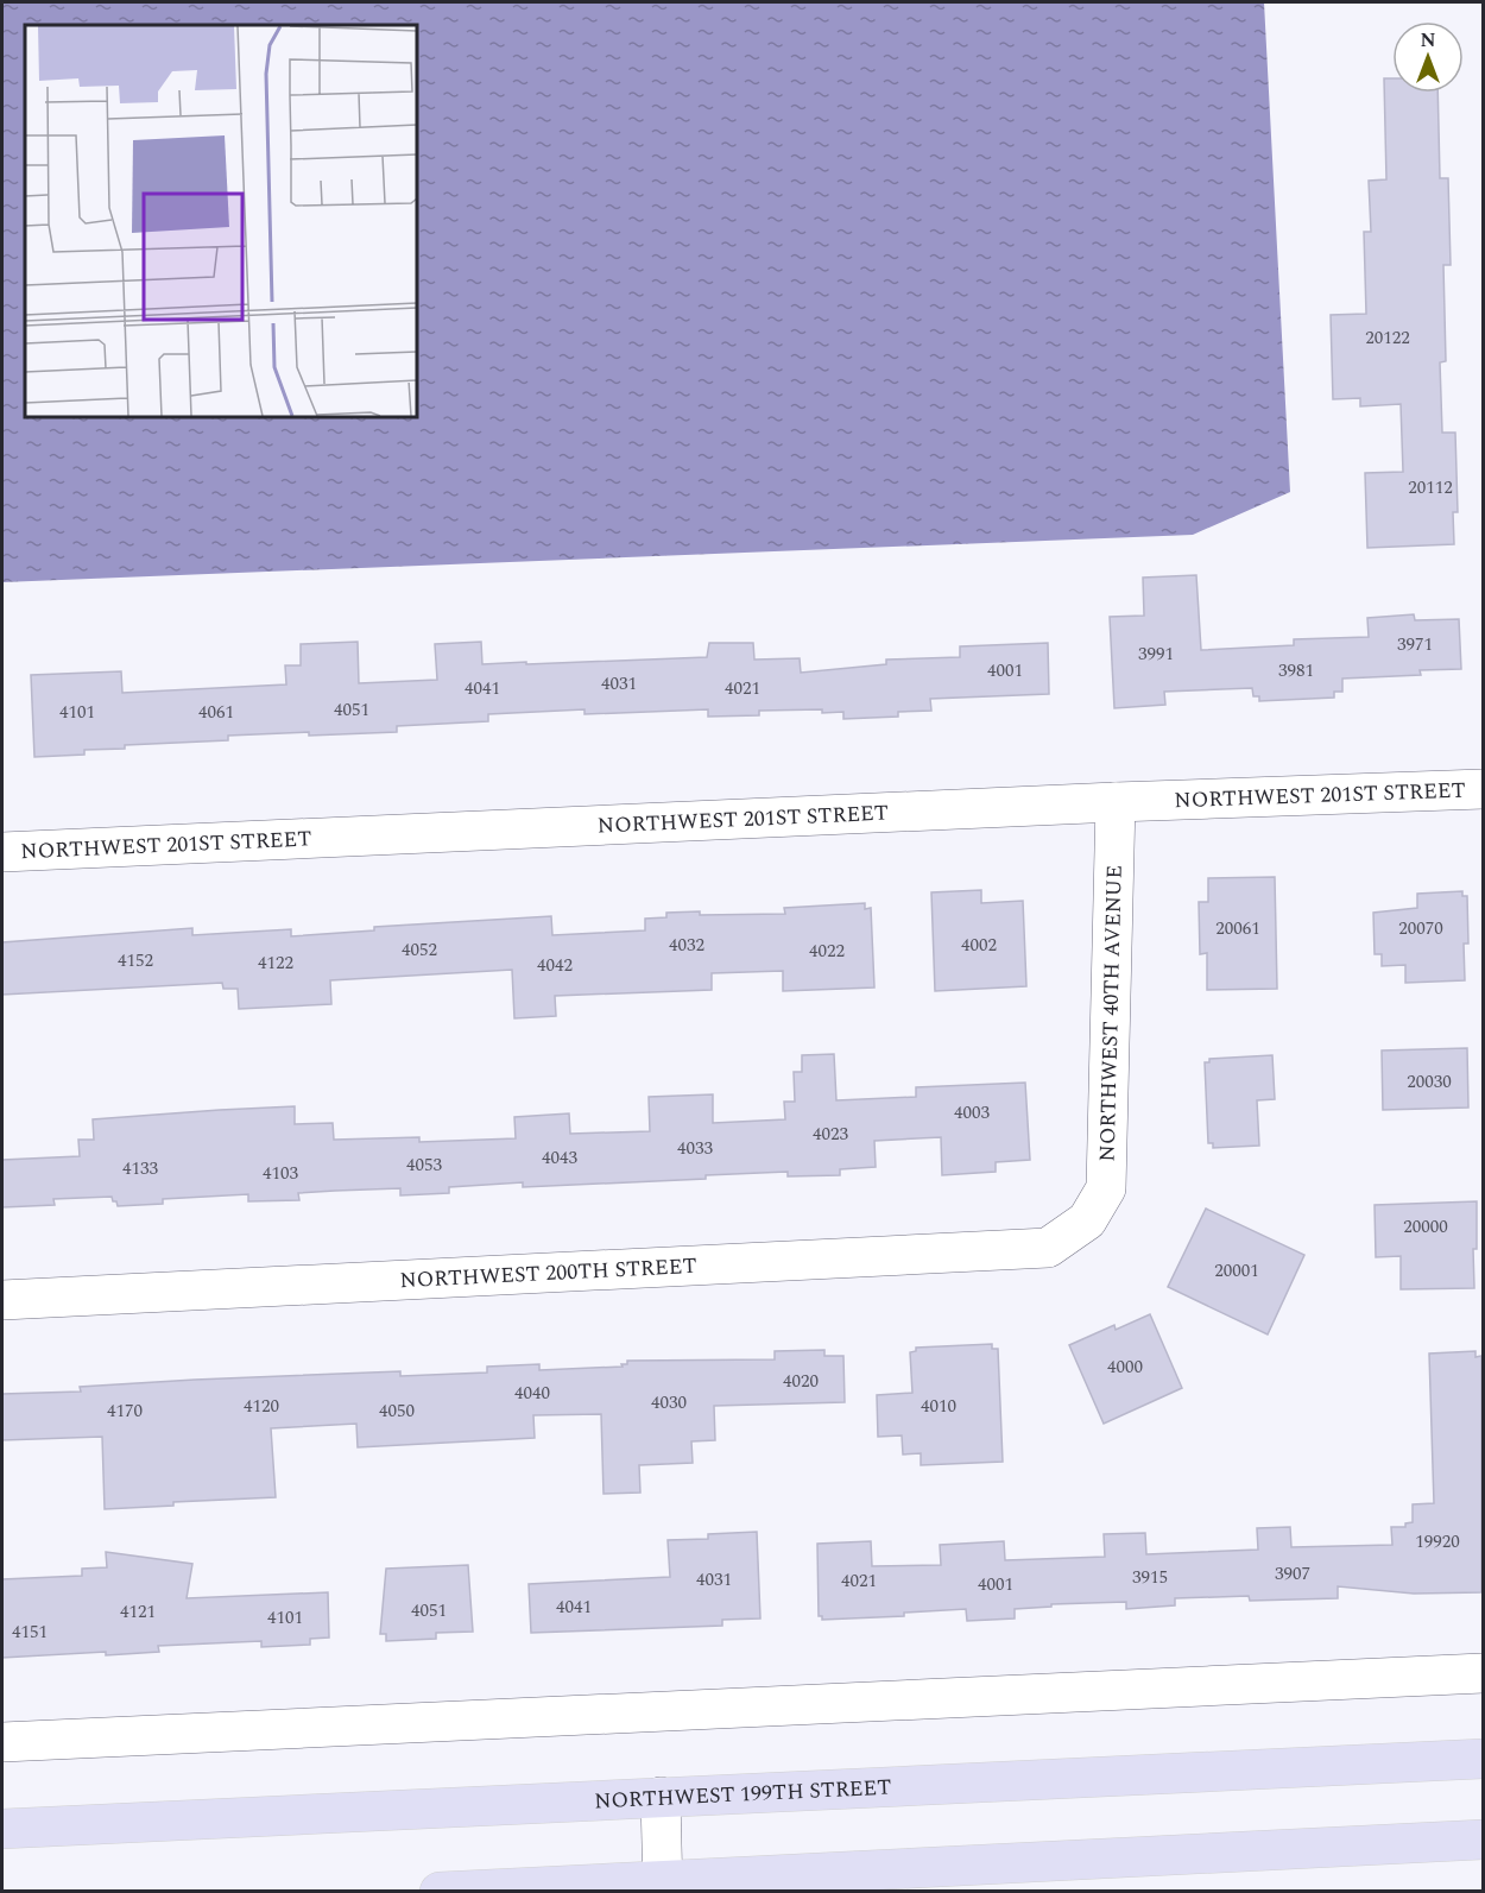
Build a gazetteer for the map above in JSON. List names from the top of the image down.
{
  "streets": {
    "main road": ["NORTHWEST 199TH STREET"],
    "street": ["NORTHWEST 201ST STREET", "NORTHWEST 40TH AVENUE", "NORTHWEST 200TH STREET"]
  },
  "crossings": [
    ["NORTHWEST 201ST STREET", "NORTHWEST 40TH AVENUE"],
    ["NORTHWEST 40TH AVENUE", "NORTHWEST 200TH STREET"]
  ],
  "house_numbers": [
    "20122",
    "20112",
    "3971",
    "3991",
    "4001",
    "3981",
    "4031",
    "4041",
    "4021",
    "4051",
    "4101",
    "4061",
    "20061",
    "20070",
    "4032",
    "4002",
    "4052",
    "4022",
    "4152",
    "4122",
    "4042",
    "20030",
    "4003",
    "4023",
    "4033",
    "4043",
    "4053",
    "4133",
    "4103",
    "20000",
    "20001",
    "4000",
    "4020",
    "4040",
    "4030",
    "4120",
    "4010",
    "4170",
    "4050",
    "19920",
    "3907",
    "3915",
    "4031",
    "4021",
    "4001",
    "4041",
    "4051",
    "4121",
    "4101",
    "4151"
  ],
  "north": "top"
}
